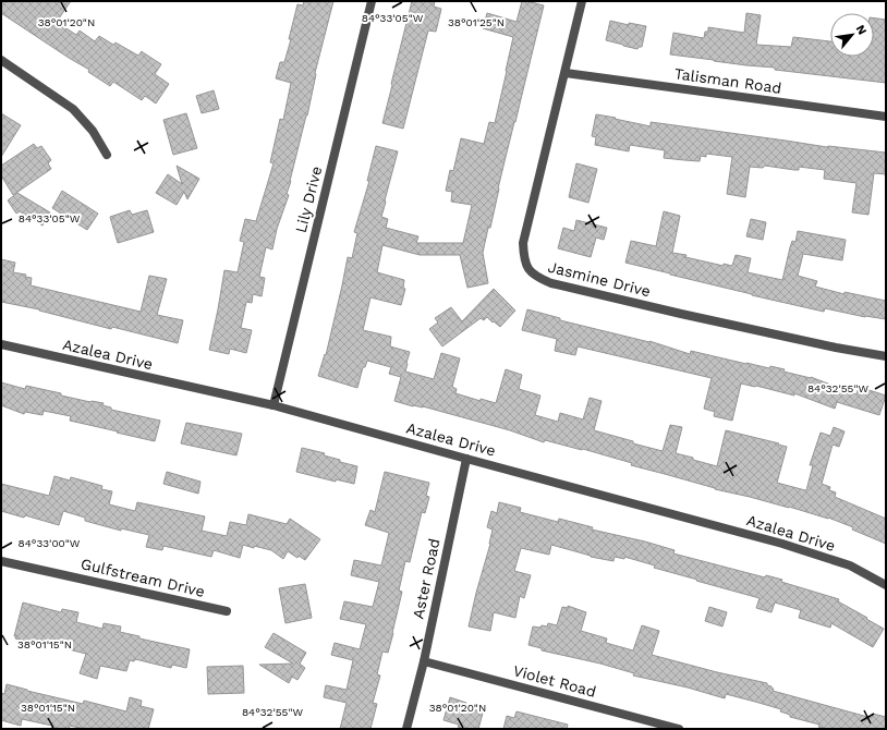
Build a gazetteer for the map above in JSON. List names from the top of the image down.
{
  "streets": {
    "street": [
      "Talisman Road",
      "Lily Drive",
      "Jasmine Drive",
      "Azalea Drive",
      "Gulfstream Drive",
      "Aster Road",
      "Violet Road"
    ]
  },
  "crossings": [
    ["Talisman Road", "Jasmine Drive"],
    ["Lily Drive", "Azalea Drive"],
    ["Azalea Drive", "Aster Road"],
    ["Aster Road", "Violet Road"]
  ],
  "north": "top right",
  "coordinates": [
    "84°33'05\"W",
    "38°01'20\"N",
    "38°01'25\"N",
    "84°32'55\"W",
    "84°33'00\"W",
    "38°01'15\"N"
  ]
}
